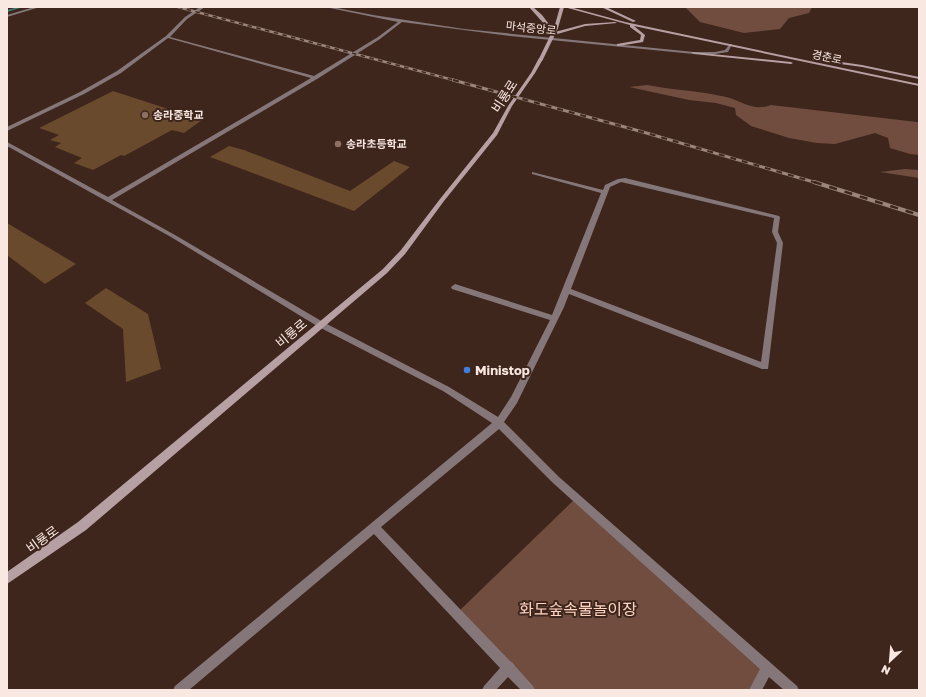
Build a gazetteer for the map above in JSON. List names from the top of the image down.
{
  "streets": {
    "street": ["마석중앙로", "경춘로", "비룡로"]
  },
  "crossings": [
    ["마석중앙로", "경춘로"]
  ],
  "parks": ["화도숲속물놀이장"],
  "places": ["송라중학교", "송라초등학교", "Ministop"],
  "north": "bottom left"
}
